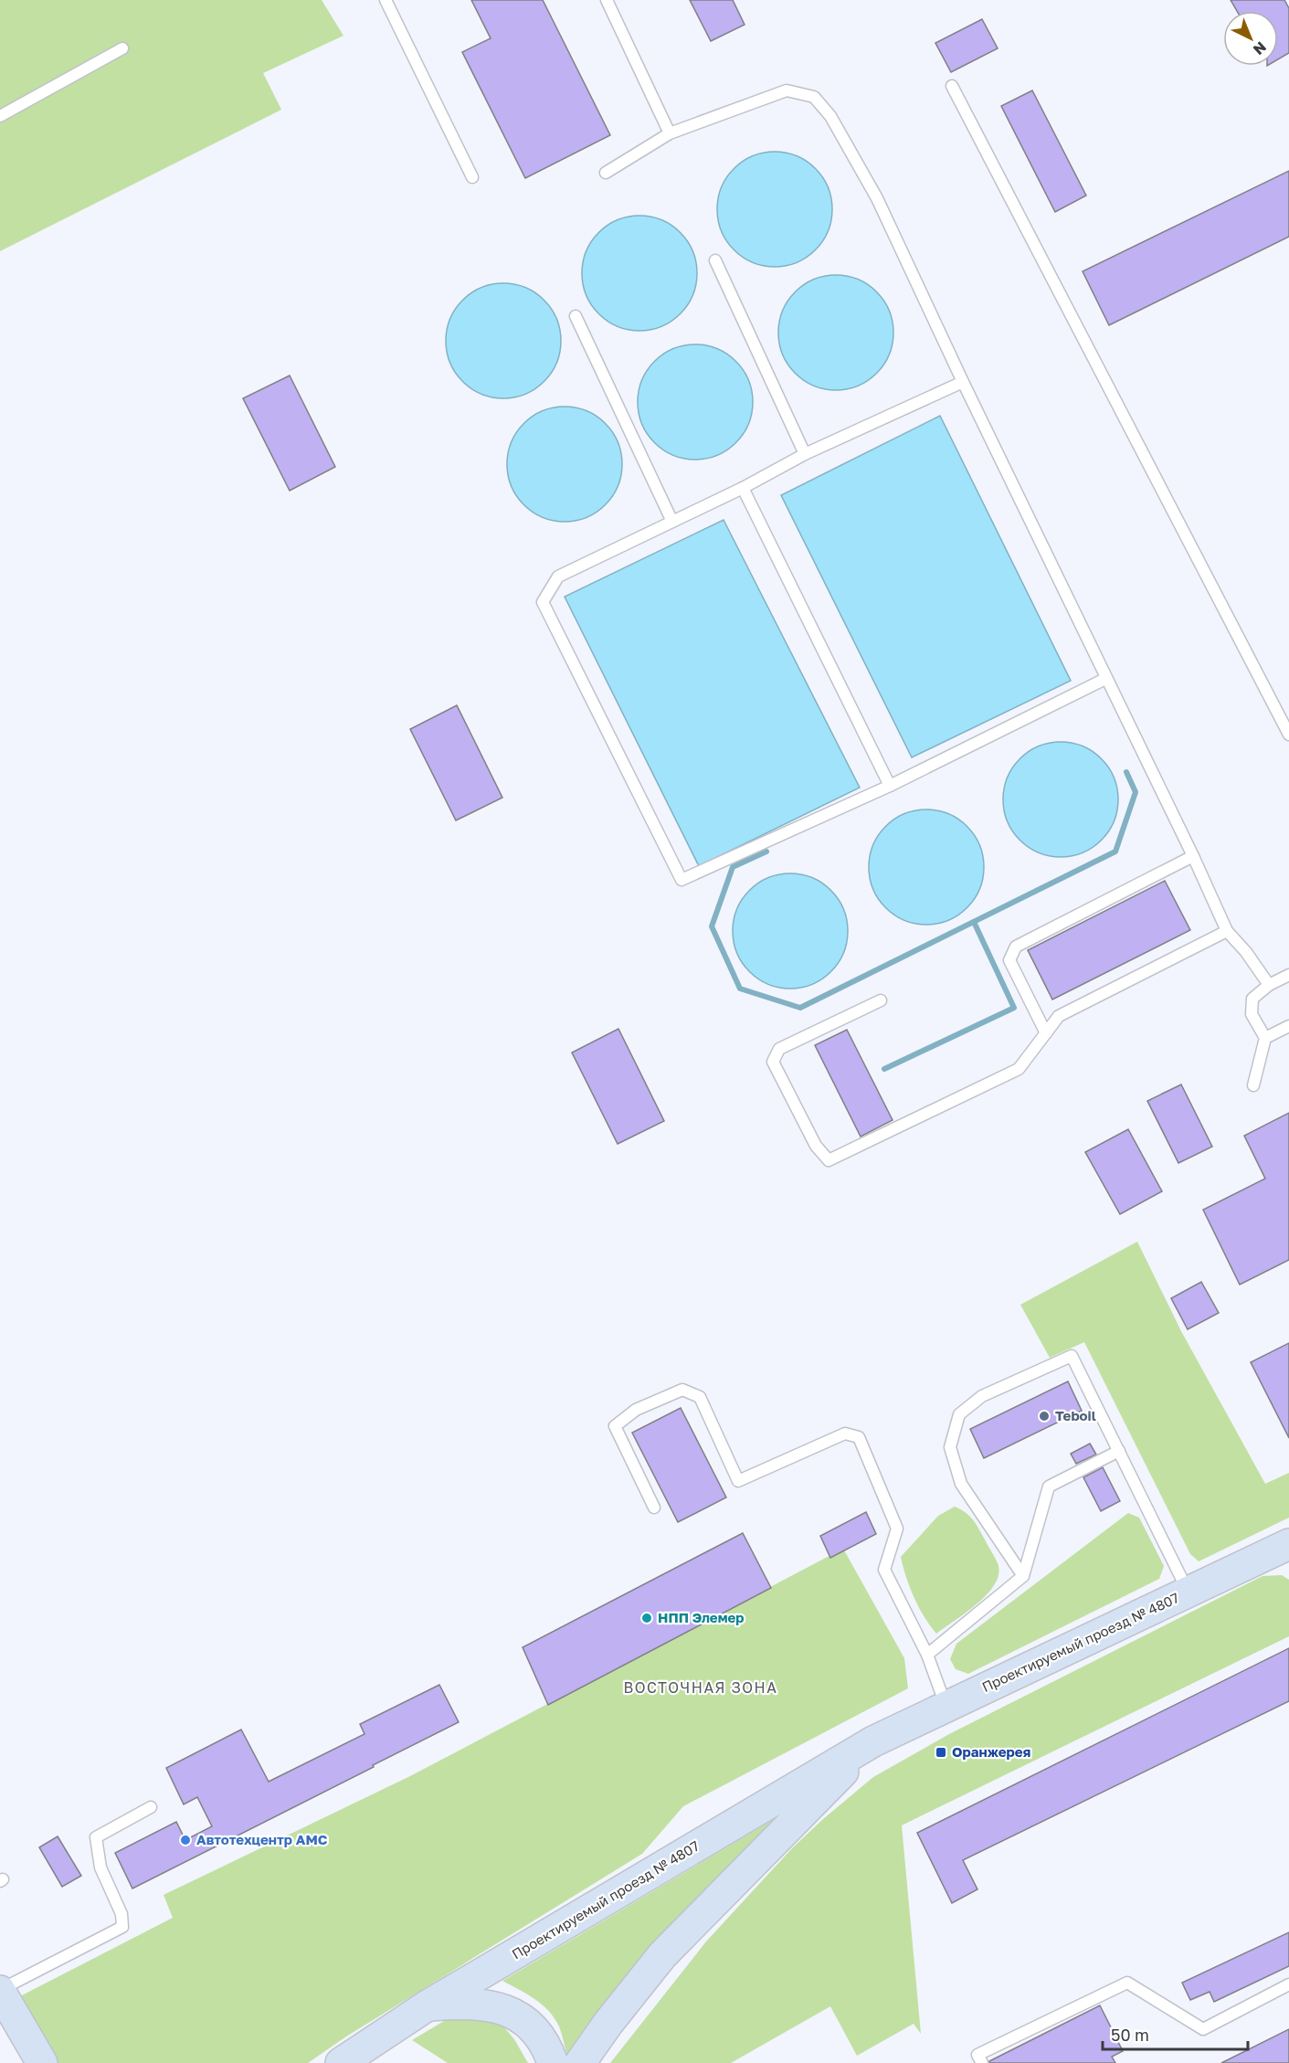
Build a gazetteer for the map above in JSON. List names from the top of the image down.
{
  "streets": {
    "main road": ["Проектируемый проезд № 4807"]
  },
  "districts": ["ВОСТОЧНАЯ ЗОНА"],
  "places": {
    "other": ["Teboil", "НПП Элемер", "Автотехцентр АМС"],
    "transit": ["Оранжерея"]
  },
  "scale_bar": "50 m",
  "north": "bottom right"
}
